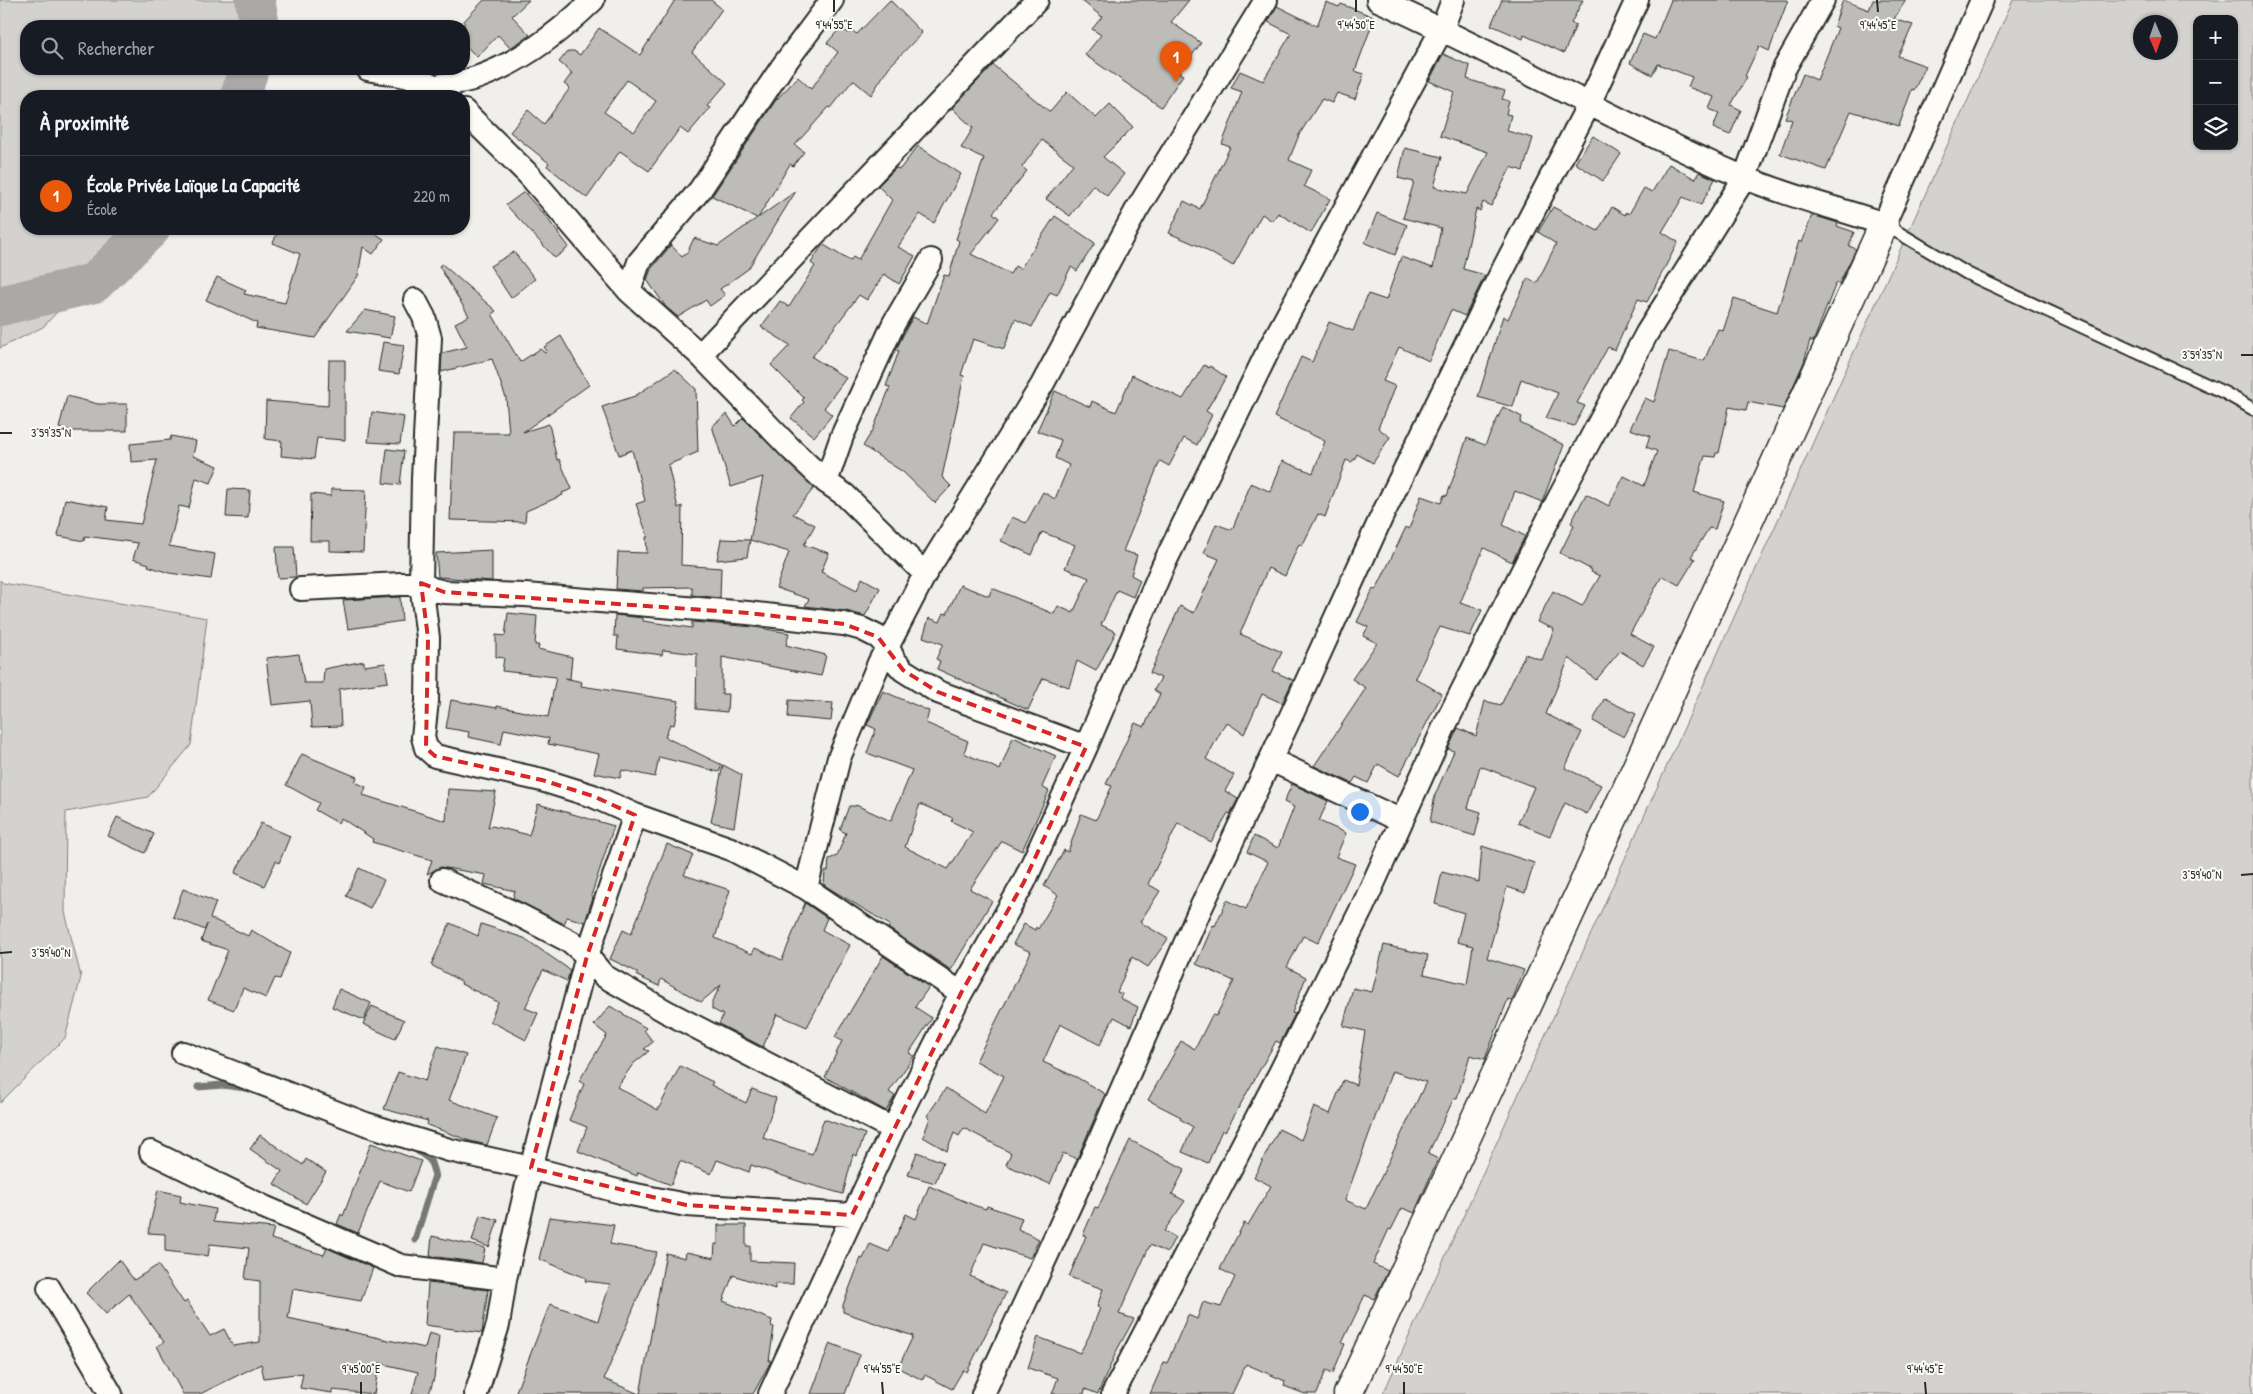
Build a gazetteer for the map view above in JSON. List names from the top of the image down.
{
  "north": "bottom",
  "page": {
    "map_buttons": ["+", "−"],
    "search": "Rechercher",
    "pins": "1",
    "heading": "À proximité",
    "list": [
      {
        "mark": "1",
        "name": "École Privée Laïque La Capacité",
        "note": "École",
        "value": "220 m"
      }
    ]
  },
  "coordinates": [
    "9°44'55\"E",
    "9°44'50\"E",
    "9°44'45\"E",
    "3°59'35\"N",
    "3°59'40\"N",
    "9°45'00\"E"
  ]
}
